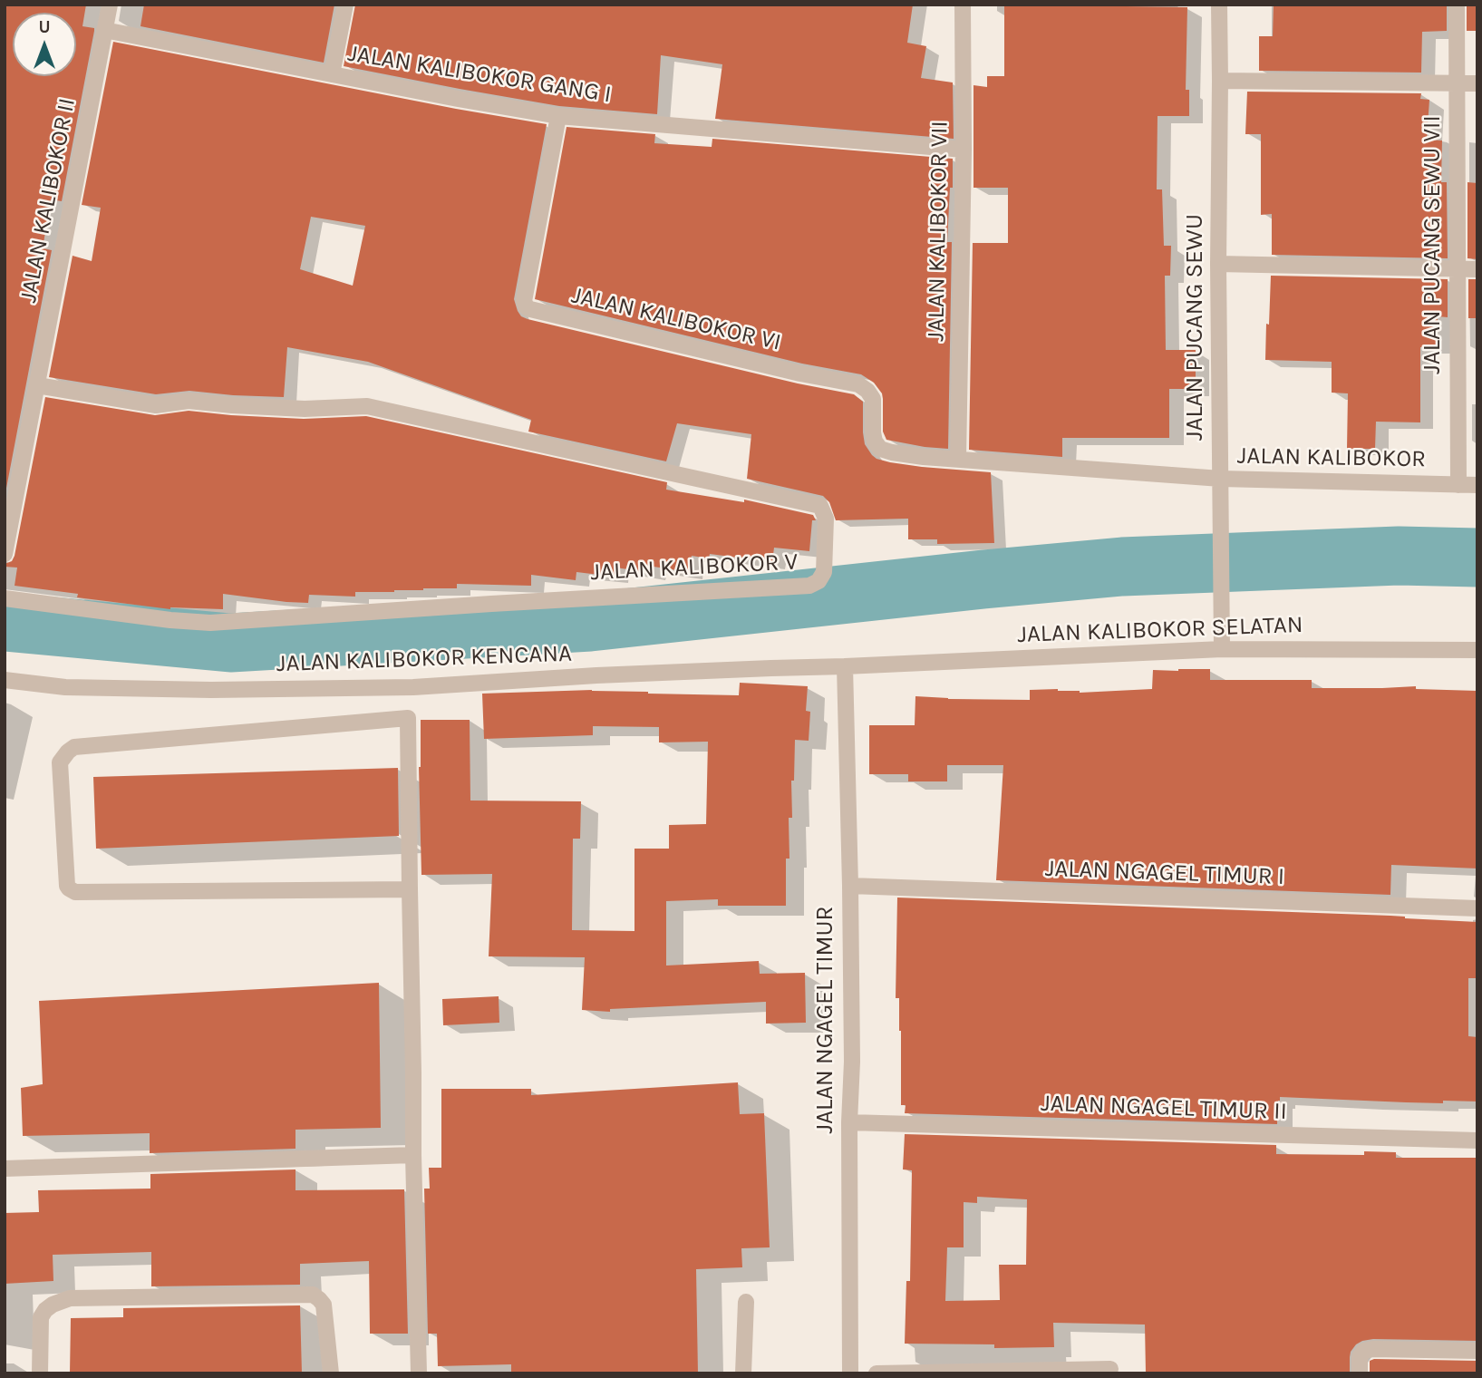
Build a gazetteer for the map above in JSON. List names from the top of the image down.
{
  "streets": {
    "street": [
      "JALAN KALIBOKOR GANG I",
      "JALAN KALIBOKOR II",
      "JALAN KALIBOKOR VII",
      "JALAN PUCANG SEWU VII",
      "JALAN KALIBOKOR VI",
      "JALAN PUCANG SEWU",
      "JALAN KALIBOKOR",
      "JALAN KALIBOKOR V",
      "JALAN KALIBOKOR SELATAN",
      "JALAN KALIBOKOR KENCANA",
      "JALAN NGAGEL TIMUR I",
      "JALAN NGAGEL TIMUR",
      "JALAN NGAGEL TIMUR II"
    ]
  },
  "crossings": [
    ["JALAN KALIBOKOR GANG I", "JALAN KALIBOKOR II"],
    ["JALAN KALIBOKOR GANG I", "JALAN KALIBOKOR VII"],
    ["JALAN KALIBOKOR GANG I", "JALAN KALIBOKOR VI"],
    ["JALAN KALIBOKOR II", "JALAN KALIBOKOR V"],
    ["JALAN KALIBOKOR VII", "JALAN KALIBOKOR VI"],
    ["JALAN KALIBOKOR VII", "JALAN KALIBOKOR"],
    ["JALAN PUCANG SEWU VII", "JALAN KALIBOKOR"],
    ["JALAN KALIBOKOR VI", "JALAN KALIBOKOR"],
    ["JALAN PUCANG SEWU", "JALAN KALIBOKOR"],
    ["JALAN PUCANG SEWU", "JALAN KALIBOKOR SELATAN"],
    ["JALAN KALIBOKOR SELATAN", "JALAN KALIBOKOR KENCANA"],
    ["JALAN KALIBOKOR SELATAN", "JALAN NGAGEL TIMUR"],
    ["JALAN KALIBOKOR KENCANA", "JALAN NGAGEL TIMUR"],
    ["JALAN NGAGEL TIMUR I", "JALAN NGAGEL TIMUR"],
    ["JALAN NGAGEL TIMUR", "JALAN NGAGEL TIMUR II"]
  ],
  "north": "top"
}
